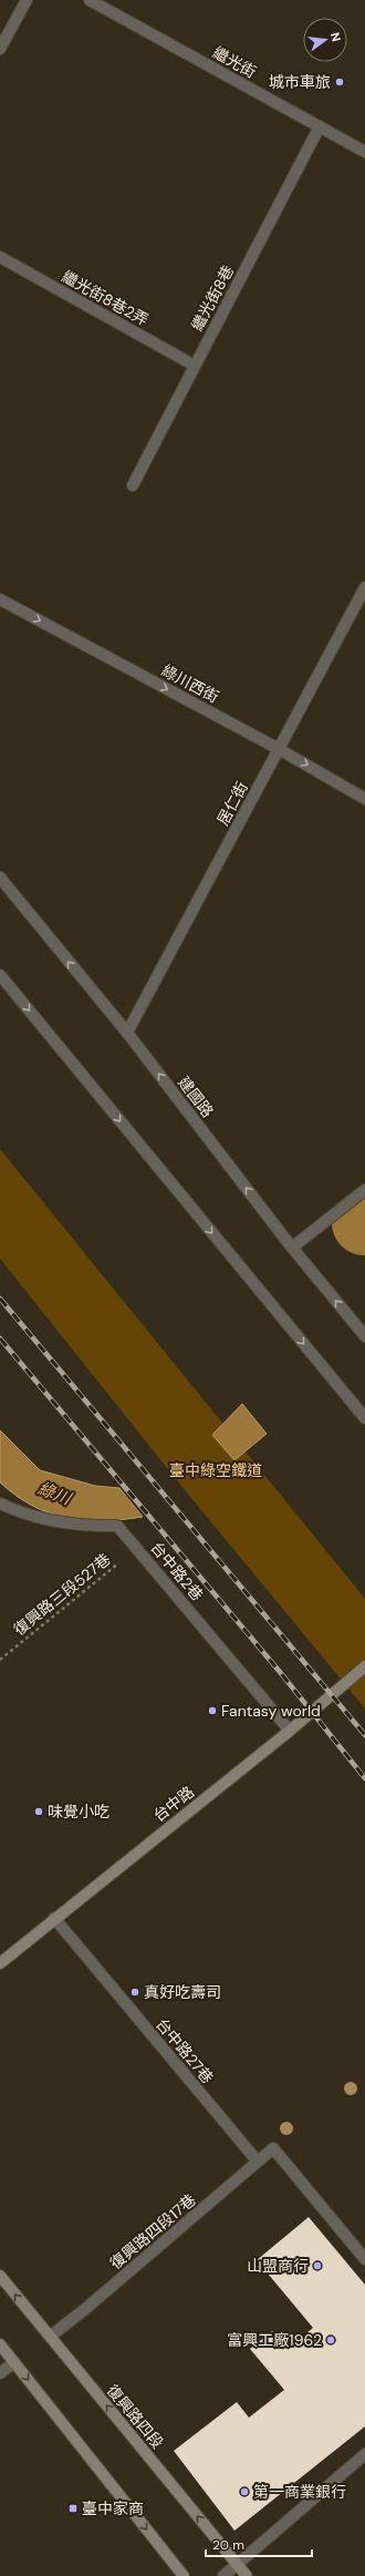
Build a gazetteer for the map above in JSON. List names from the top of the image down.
{
  "streets": {
    "main road": ["台中路", "復興路四段"],
    "street": [
      "繼光街",
      "繼光街8巷2弄",
      "繼光街8巷",
      "綠川西街",
      "居仁街",
      "建國路",
      "台中路2巷",
      "台中路27巷",
      "復興路四段17巷"
    ],
    "path": ["復興路三段527巷"]
  },
  "crossings": [
    ["繼光街", "繼光街8巷"],
    ["繼光街8巷2弄", "繼光街8巷"],
    ["綠川西街", "居仁街"],
    ["居仁街", "建國路"],
    ["台中路2巷", "復興路三段527巷"],
    ["台中路2巷", "台中路"],
    ["台中路", "台中路27巷"],
    ["台中路27巷", "復興路四段17巷"],
    ["復興路四段17巷", "復興路四段"]
  ],
  "one_way": ["綠川西街"],
  "water": ["綠川"],
  "parks": ["臺中綠空鐵道"],
  "places": {
    "other": [
      "城市車旅",
      "Fantasy world",
      "味覺小吃",
      "真好吃壽司",
      "山盟商行",
      "富興工廠1962",
      "第一商業銀行"
    ],
    "transit": ["臺中家商"]
  },
  "scale_bar": "20 m",
  "north": "right"
}
